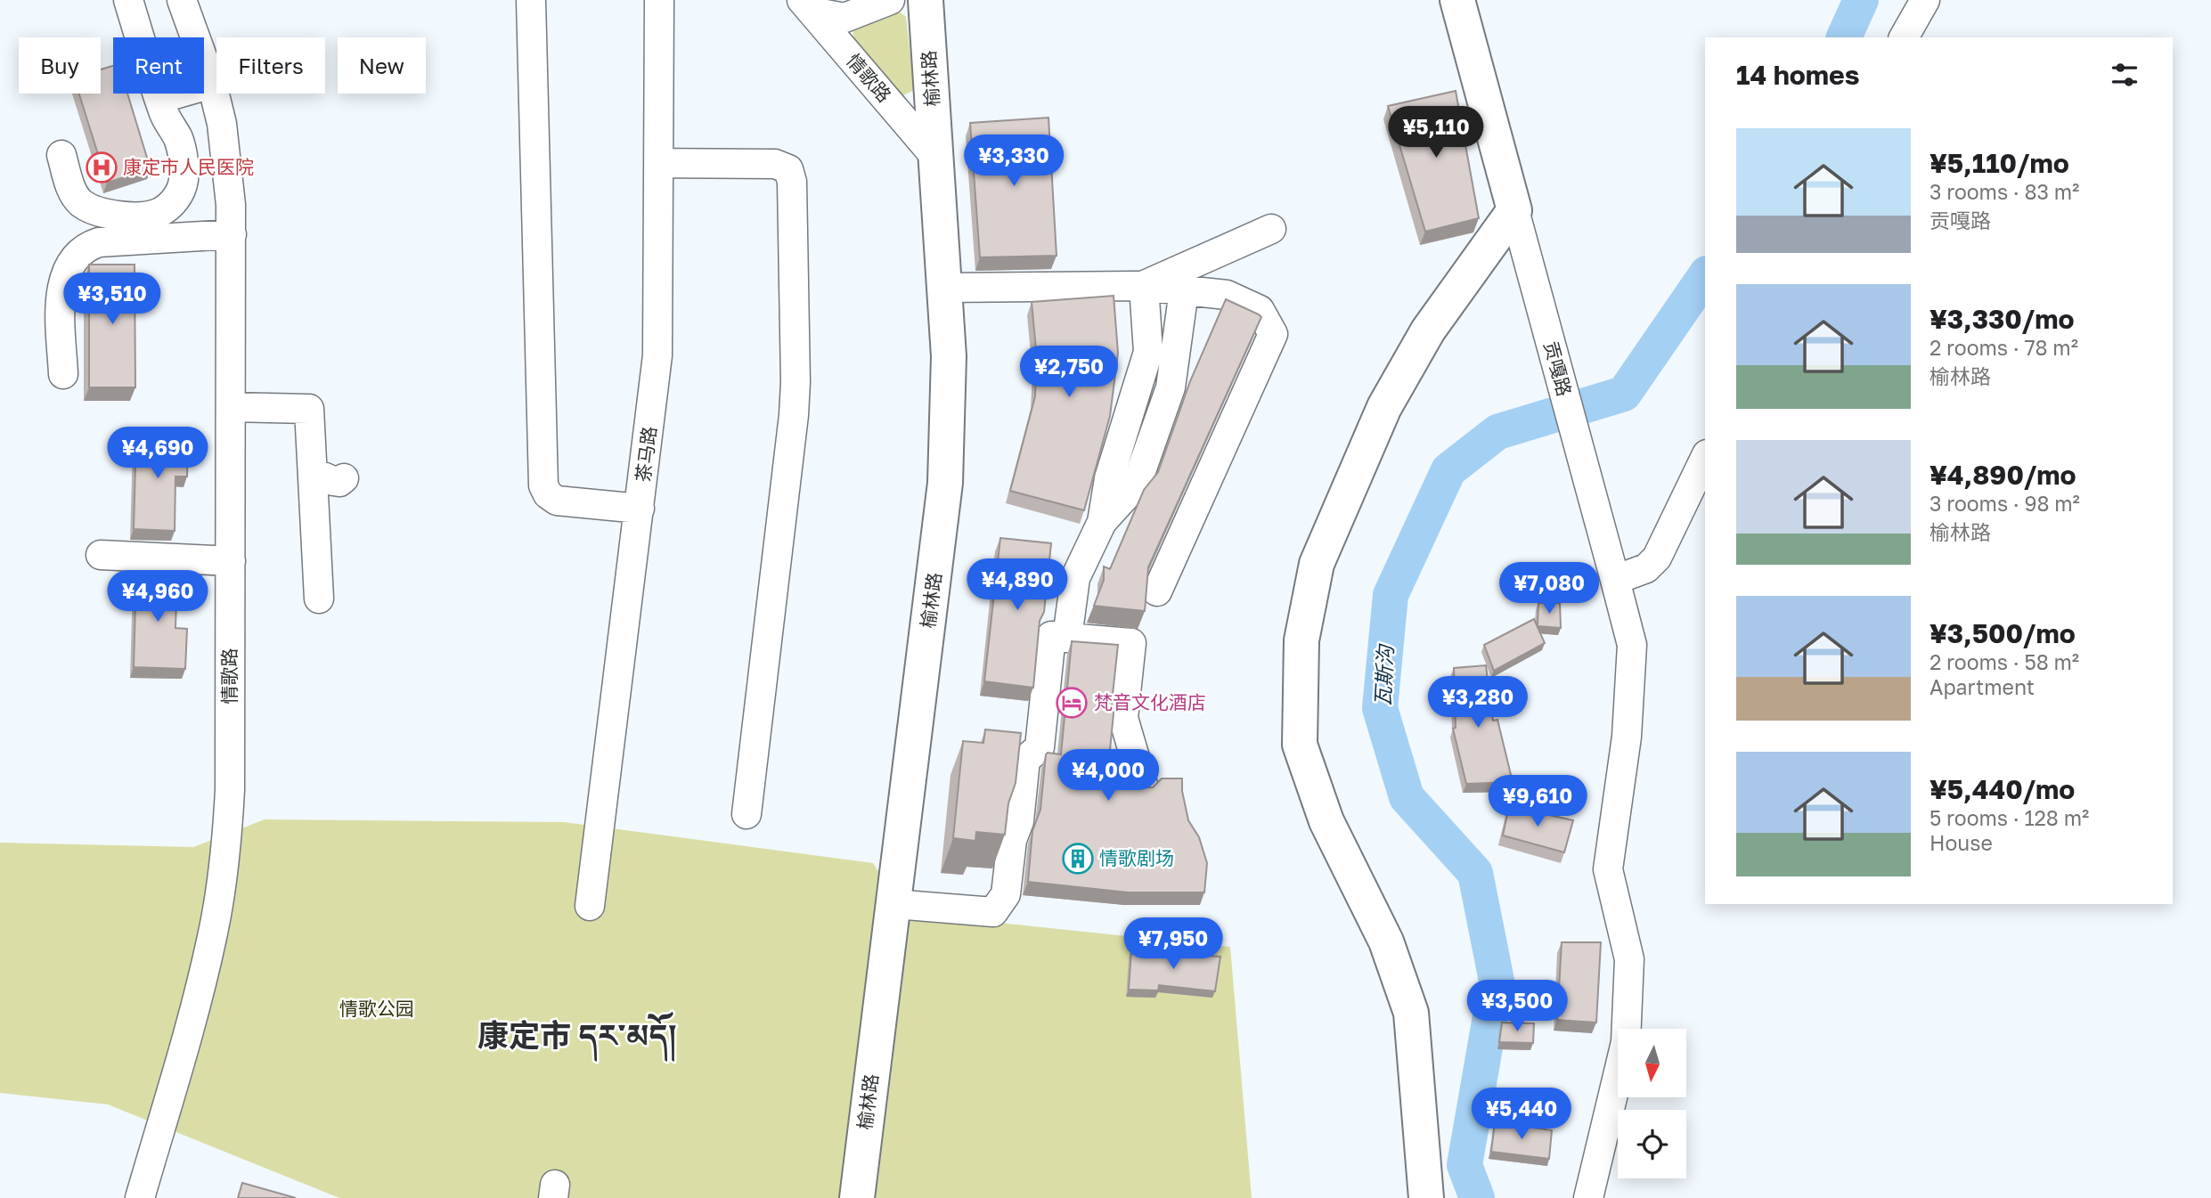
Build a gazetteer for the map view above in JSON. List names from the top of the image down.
{
  "streets": {
    "main road": ["榆林路", "贡嘎路"],
    "street": ["情歌路", "茶马路"]
  },
  "crossings": [
    ["情歌路", "榆林路"]
  ],
  "districts": ["康定市 དར་མདོ།"],
  "water": ["瓦斯沟"],
  "parks": ["情歌公园"],
  "places": {
    "hospital": ["康定市人民医院"],
    "hotel": ["梵音文化酒店"],
    "building": ["情歌剧场"]
  },
  "north": "bottom",
  "page": {
    "chip": [
      "Buy",
      "Rent",
      "Filters",
      "New"
    ],
    "heading": "14 homes",
    "price": [
      "¥5,110",
      "¥3,330",
      "¥3,510",
      "¥2,750",
      "¥4,690",
      "¥4,890",
      "¥7,080",
      "¥4,960",
      "¥3,280",
      "¥4,000",
      "¥9,610",
      "¥7,950",
      "¥3,500",
      "¥5,440"
    ],
    "list": [
      {
        "name": "¥5,110/mo",
        "note": "3 rooms · 83 m² · 贡嘎路"
      },
      {
        "name": "¥3,330/mo",
        "note": "2 rooms · 78 m² · 榆林路"
      },
      {
        "name": "¥4,890/mo",
        "note": "3 rooms · 98 m² · 榆林路"
      },
      {
        "name": "¥3,500/mo",
        "note": "2 rooms · 58 m² · Apartment"
      },
      {
        "name": "¥5,440/mo",
        "note": "5 rooms · 128 m² · House"
      }
    ]
  }
}
